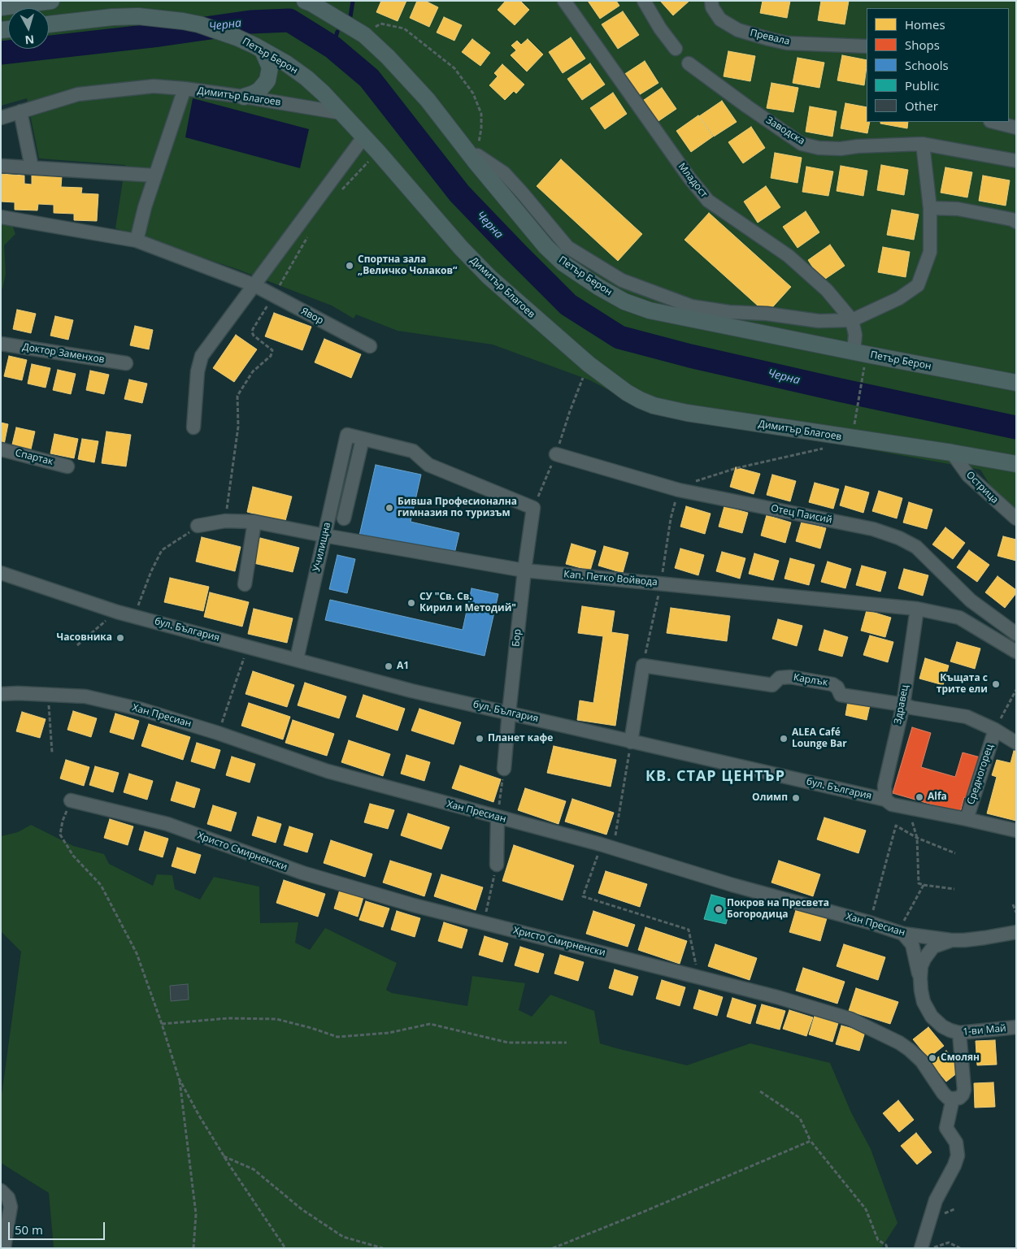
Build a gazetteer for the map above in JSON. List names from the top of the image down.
{
  "streets": {
    "main road": ["Петър Берон", "Димитър Благоев"],
    "street": [
      "Превала",
      "Заводска",
      "Младост",
      "Явор",
      "Доктор Заменхов",
      "Спартак",
      "Острица",
      "Отец Паисий",
      "Училищна",
      "Кап. Петко Войвода",
      "бул. България",
      "Бор",
      "Карлък",
      "Здравец",
      "Хан Пресиан",
      "Средногорец",
      "Христо Смирненски",
      "1-ви Май"
    ]
  },
  "crossings": [
    ["Петър Берон", "Димитър Благоев"],
    ["Димитър Благоев", "Острица"],
    ["Училищна", "Кап. Петко Войвода"],
    ["Училищна", "бул. България"],
    ["Кап. Петко Войвода", "Бор"],
    ["Кап. Петко Войвода", "Здравец"],
    ["бул. България", "Бор"],
    ["бул. България", "Карлък"],
    ["бул. България", "Здравец"],
    ["бул. България", "Средногорец"],
    ["Карлък", "Здравец"],
    ["Карлък", "Средногорец"],
    ["Хан Пресиан", "1-ви Май"]
  ],
  "districts": ["КВ. СТАР ЦЕНТЪР"],
  "water": ["Черна"],
  "places": [
    "Спортна зала „Величко Чолаков“",
    "Бивша Професионална гимназия по туризъм",
    "СУ \"Св. Св. Кирил и Методий\"",
    "Часовника",
    "A1",
    "Къщата с трите ели",
    "Планет кафе",
    "ALEA Café Lounge Bar",
    "Alfa",
    "Олимп",
    "Покров на Пресвета Богородица",
    "Смолян"
  ],
  "legend": [
    "Homes",
    "Shops",
    "Schools",
    "Public",
    "Other"
  ],
  "scale_bar": "50 m",
  "north": "bottom"
}
